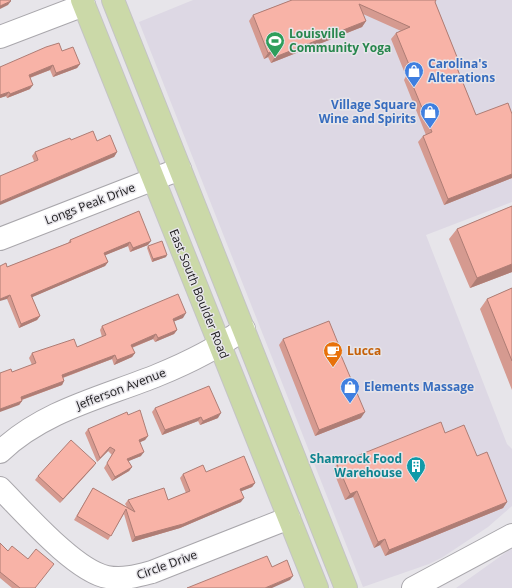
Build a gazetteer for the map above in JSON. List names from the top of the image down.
{
  "streets": {
    "main road": ["East South Boulder Road"],
    "street": ["Longs Peak Drive", "Jefferson Avenue", "Circle Drive"]
  },
  "crossings": [
    ["Longs Peak Drive", "East South Boulder Road"],
    ["East South Boulder Road", "Jefferson Avenue"],
    ["East South Boulder Road", "Circle Drive"]
  ],
  "places": {
    "sports": ["Louisville Community Yoga"],
    "shop": ["Carolina's Alterations", "Village Square Wine and Spirits", "Elements Massage"],
    "cafe": ["Lucca"],
    "building": ["Shamrock Food Warehouse"]
  }
}
